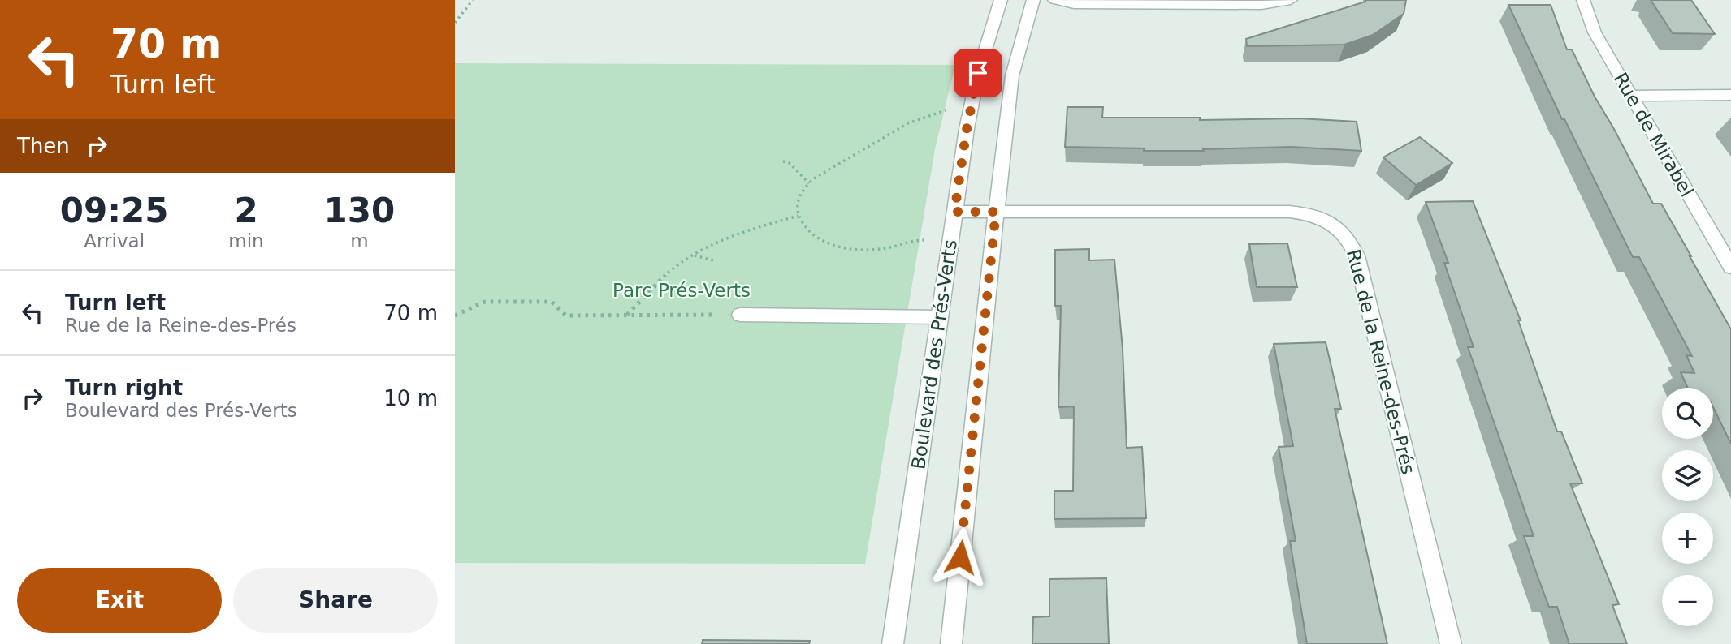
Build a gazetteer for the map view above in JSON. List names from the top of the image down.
{
  "streets": {
    "street": ["Rue de Mirabel", "Boulevard des Prés-Verts", "Rue de la Reine-des-Prés"]
  },
  "crossings": [
    ["Boulevard des Prés-Verts", "Rue de la Reine-des-Prés"]
  ],
  "parks": ["Parc Prés-Verts"],
  "page": {
    "turn": ["70 m", "Turn left"],
    "then": "Then",
    "eta": [
      "09:25",
      "Arrival",
      "2",
      "min",
      "130",
      "m"
    ],
    "list": [
      {
        "name": "Turn left",
        "note": "Rue de la Reine-des-Prés",
        "value": "70 m"
      },
      {
        "name": "Turn right",
        "note": "Boulevard des Prés-Verts",
        "value": "10 m"
      }
    ],
    "map_buttons": ["+", "−"],
    "buttons": ["Exit", "Share"]
  }
}
